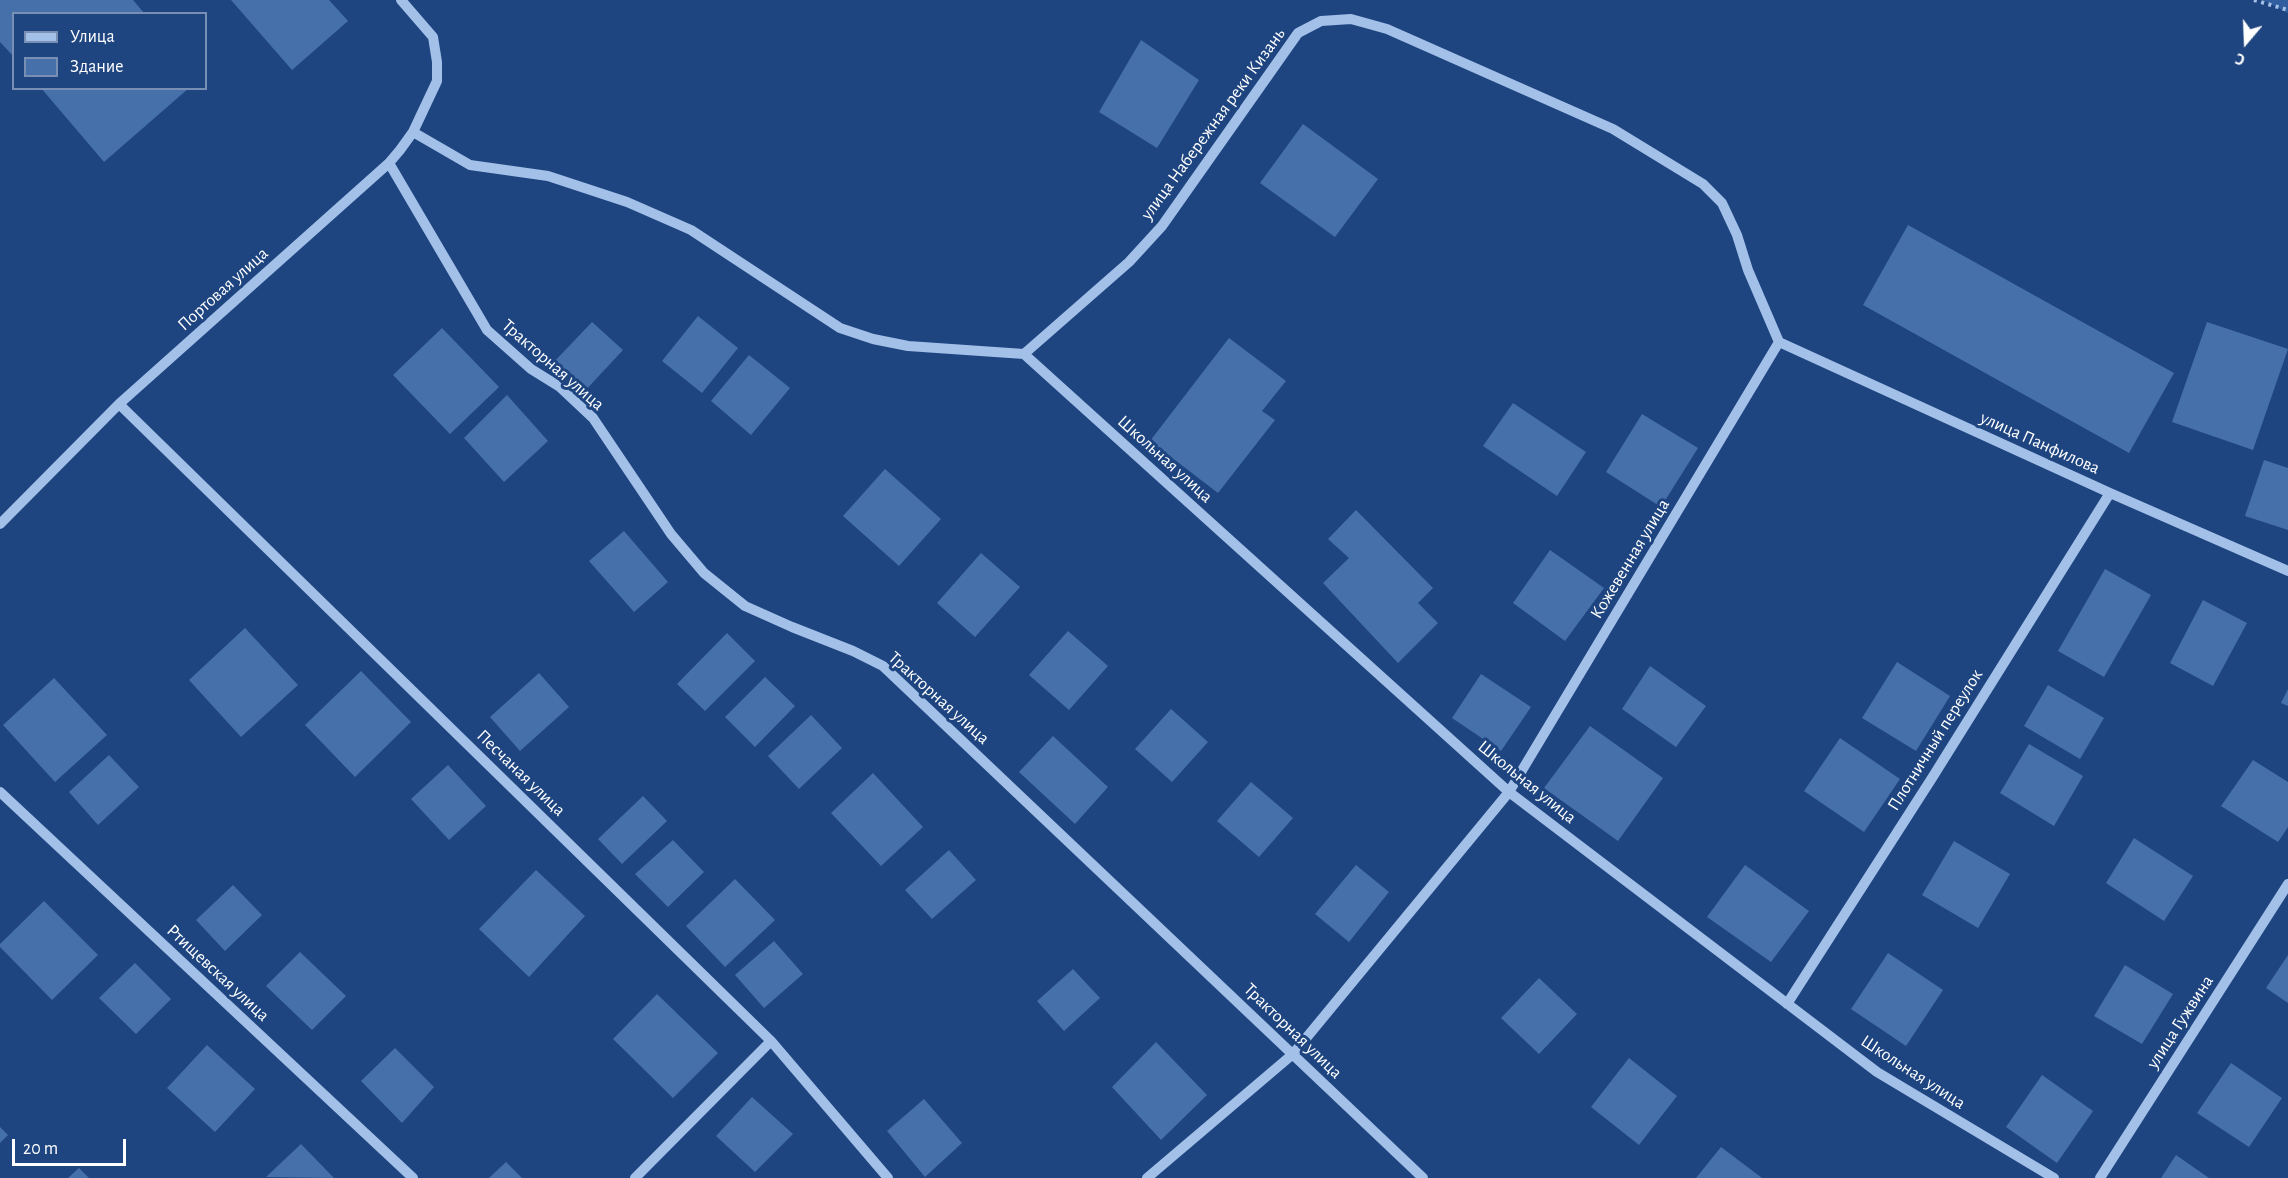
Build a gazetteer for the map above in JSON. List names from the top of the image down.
{
  "streets": {
    "street": [
      "улица Набережная реки Кизань",
      "Портовая улица",
      "Тракторная улица",
      "улица Панфилова",
      "Школьная улица",
      "Кожевенная улица",
      "Плотничный переулок",
      "Песчаная улица",
      "Ртищевская улица",
      "улица Гужвина"
    ]
  },
  "crossings": [
    ["улица Набережная реки Кизань", "улица Панфилова"],
    ["улица Набережная реки Кизань", "Школьная улица"],
    ["улица Набережная реки Кизань", "Кожевенная улица"],
    ["Портовая улица", "Тракторная улица"],
    ["Портовая улица", "Песчаная улица"],
    ["Тракторная улица", "Кожевенная улица"],
    ["улица Панфилова", "Кожевенная улица"],
    ["улица Панфилова", "Плотничный переулок"],
    ["Школьная улица", "Кожевенная улица"],
    ["Школьная улица", "Плотничный переулок"]
  ],
  "legend": ["Улица", "Здание"],
  "scale_bar": "20 m",
  "north": "bottom"
}
